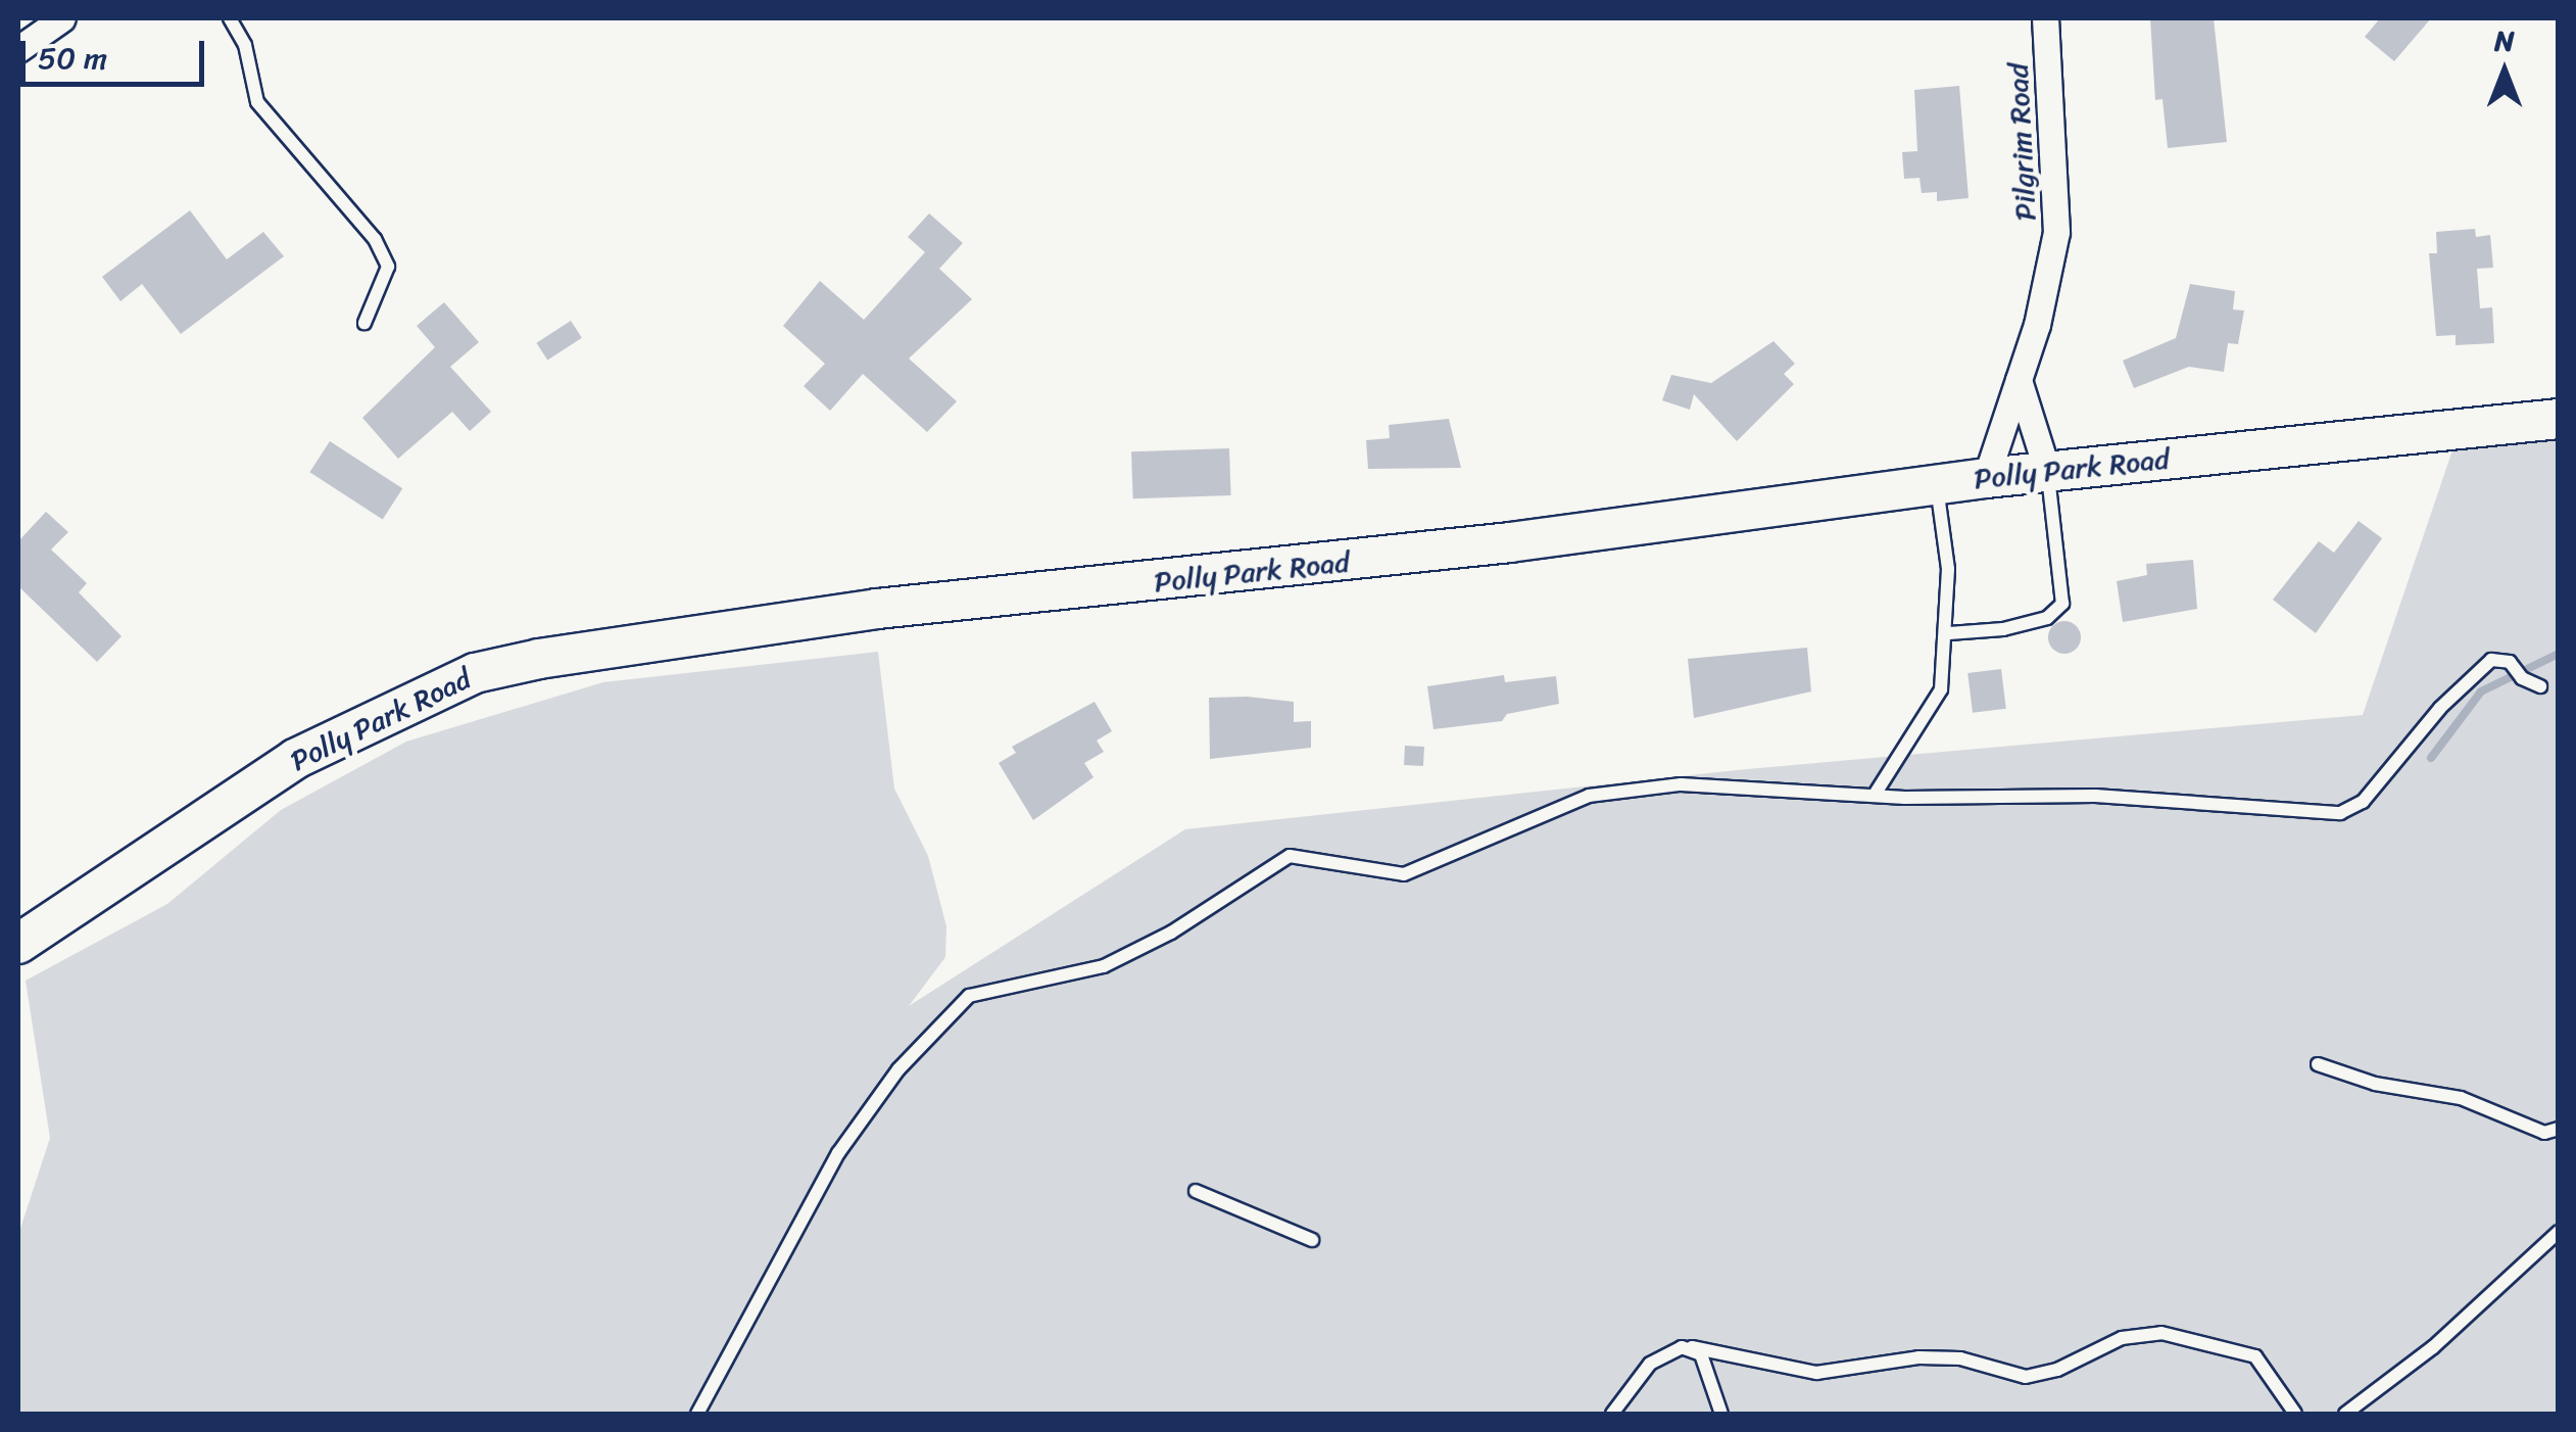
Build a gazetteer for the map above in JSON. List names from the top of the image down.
{
  "streets": {
    "street": ["Pilgrim Road", "Polly Park Road"]
  },
  "crossings": [
    ["Pilgrim Road", "Polly Park Road"]
  ],
  "scale_bar": "50 m",
  "north": "top"
}
